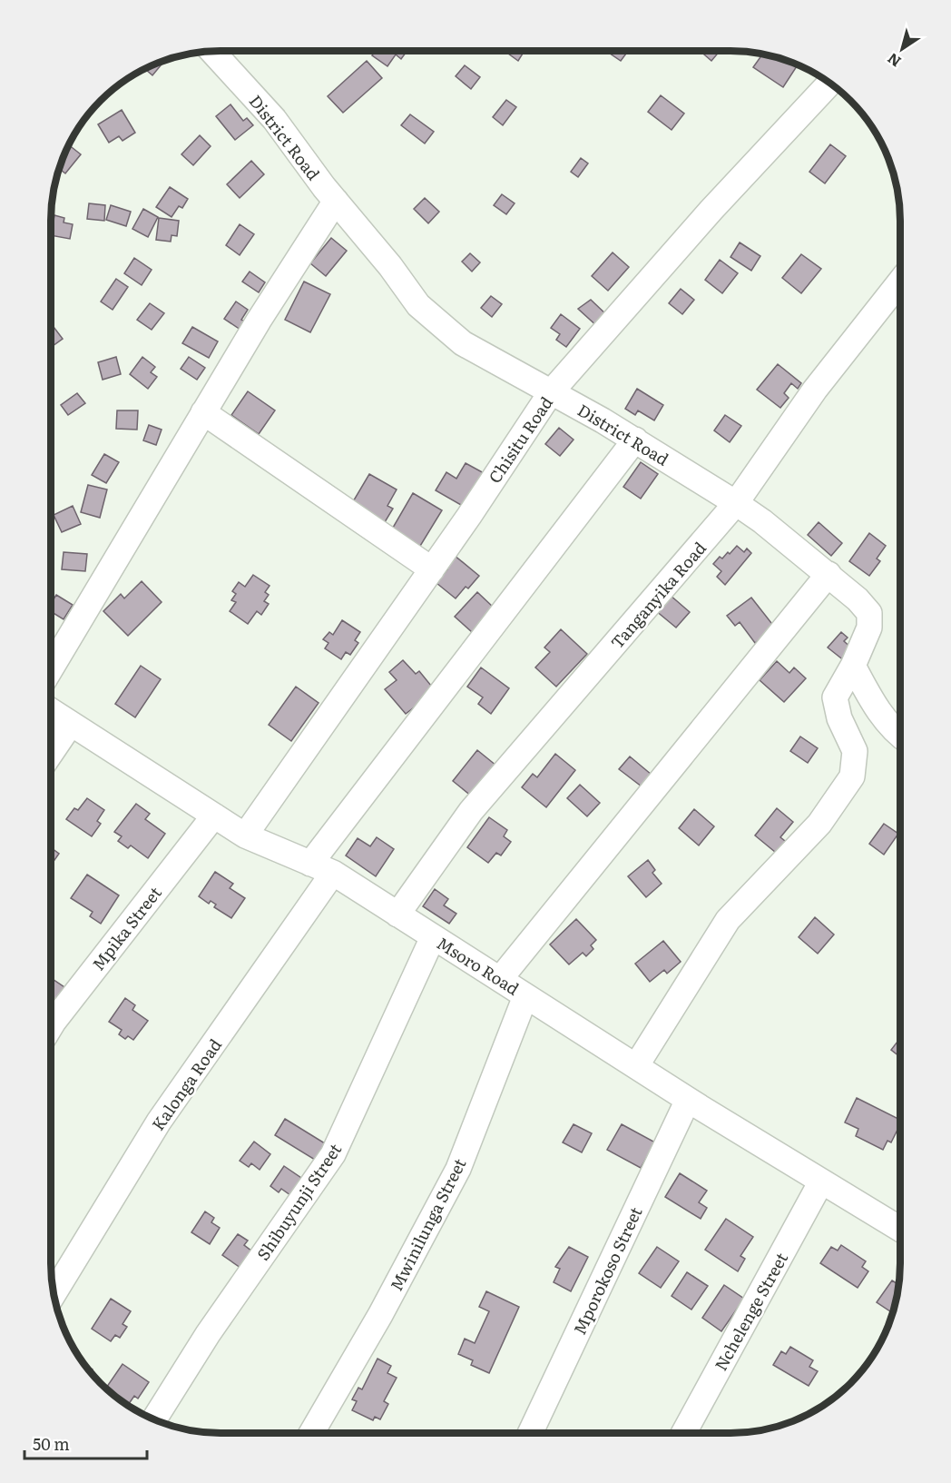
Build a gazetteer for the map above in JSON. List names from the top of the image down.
{
  "streets": {
    "street": [
      "District Road",
      "Chisitu Road",
      "Tanganyika Road",
      "Mpika Street",
      "Msoro Road",
      "Kalonga Road",
      "Shibuyunji Street",
      "Mwinilunga Street",
      "Mporokoso Street",
      "Nchelenge Street"
    ]
  },
  "crossings": [
    ["District Road", "Chisitu Road"],
    ["District Road", "Tanganyika Road"],
    ["Chisitu Road", "Msoro Road"],
    ["Tanganyika Road", "Msoro Road"],
    ["Mpika Street", "Msoro Road"],
    ["Msoro Road", "Kalonga Road"],
    ["Msoro Road", "Shibuyunji Street"],
    ["Msoro Road", "Mwinilunga Street"],
    ["Msoro Road", "Mporokoso Street"],
    ["Msoro Road", "Nchelenge Street"]
  ],
  "scale_bar": "50 m",
  "north": "bottom left"
}
